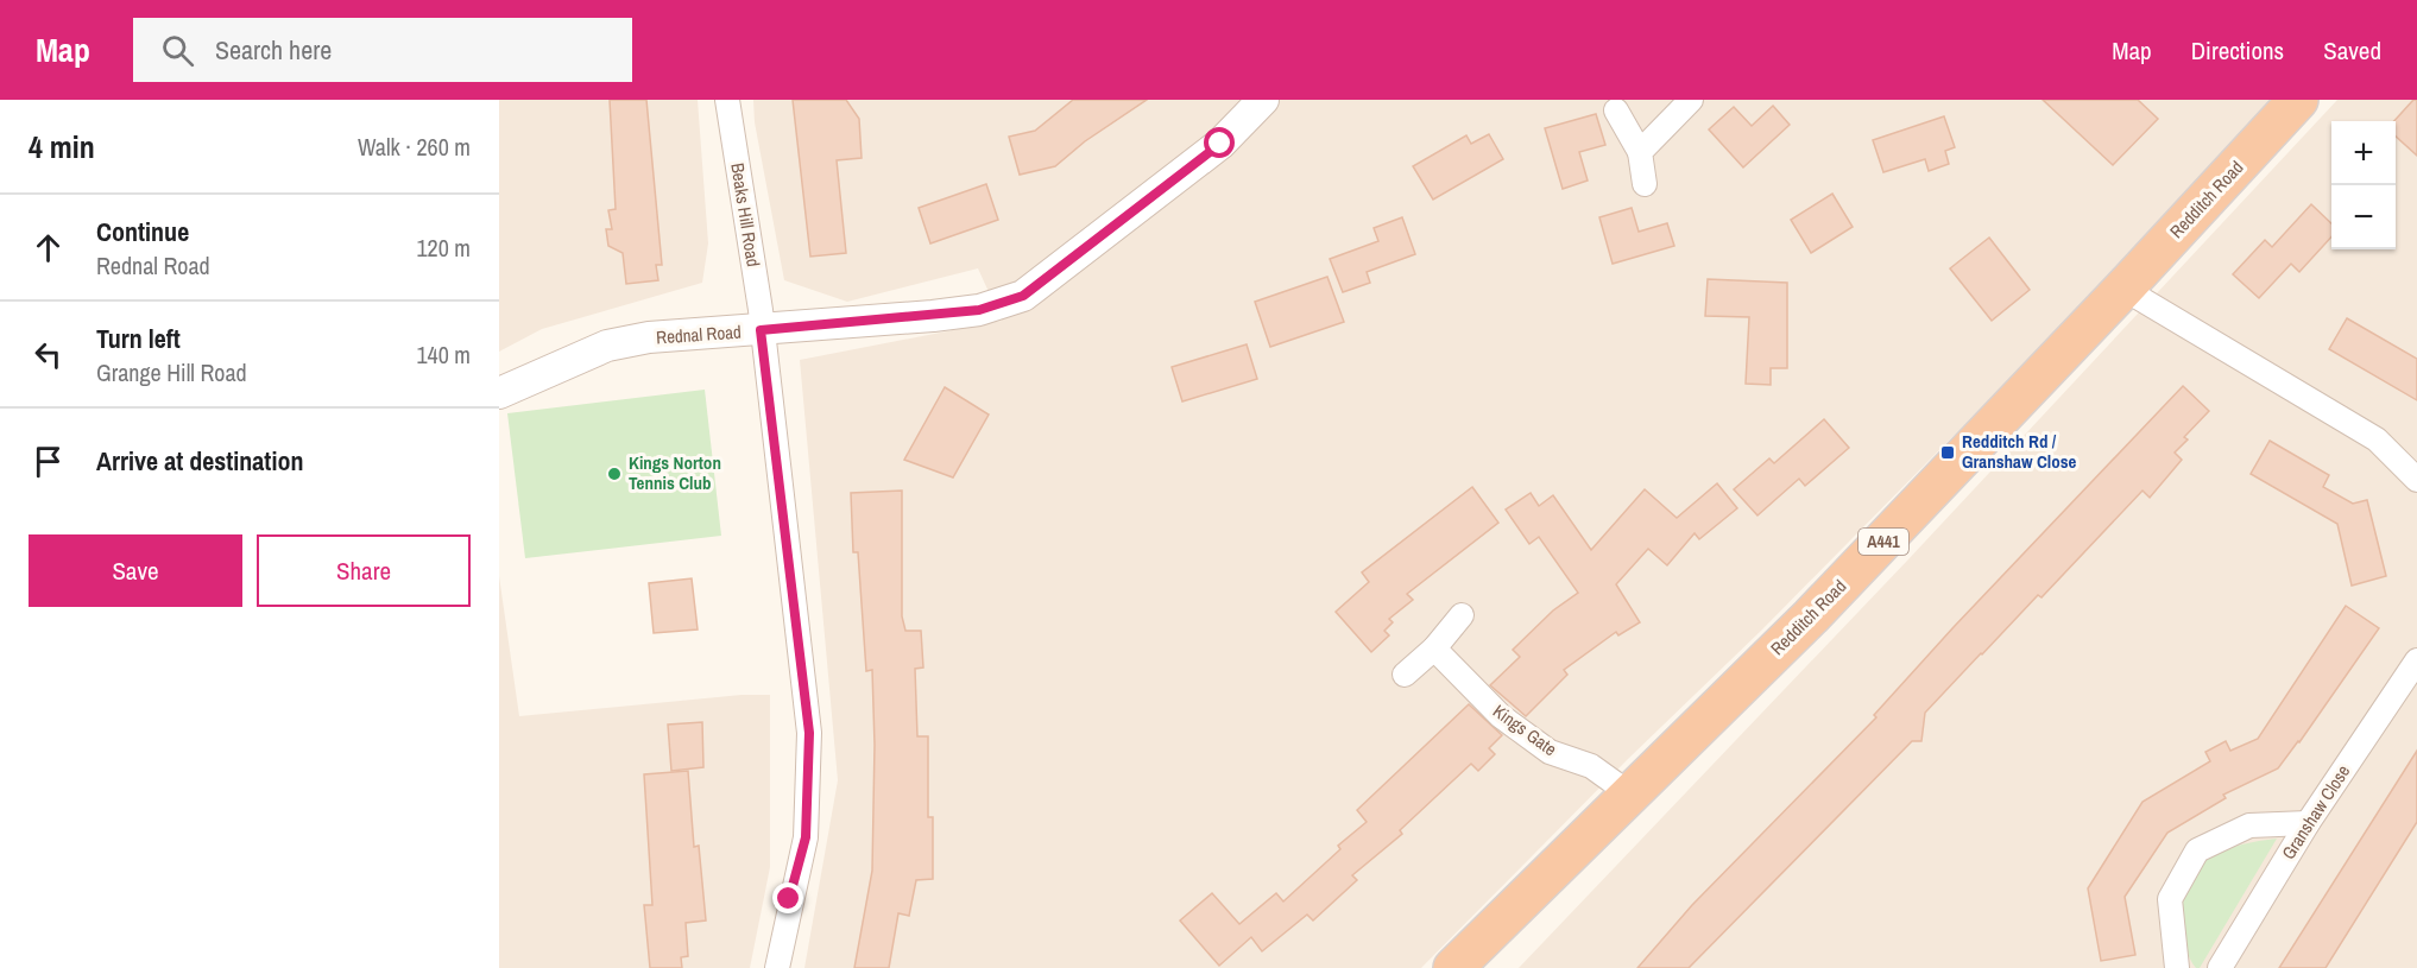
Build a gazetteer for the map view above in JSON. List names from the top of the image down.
{
  "streets": {
    "highway": ["Redditch Road", "A441"],
    "street": [
      "Beaks Hill Road",
      "Rednal Road",
      "Kings Gate",
      "Granshaw Close"
    ]
  },
  "crossings": [
    ["Redditch Road", "Kings Gate"],
    ["Beaks Hill Road", "Rednal Road"]
  ],
  "places": {
    "transit": ["Redditch Rd / Granshaw Close"],
    "other": ["Kings Norton Tennis Club"]
  },
  "page": {
    "header": "Map",
    "search": "Search here",
    "nav": ["Map", "Directions", "Saved"],
    "heading": ["4 min", "Walk · 260 m"],
    "map_buttons": ["+", "−"],
    "list": [
      ["Continue", "Rednal Road", "120 m"],
      ["Turn left", "Grange Hill Road", "140 m"],
      "Arrive at destination"
    ],
    "buttons": ["Save", "Share"]
  }
}
